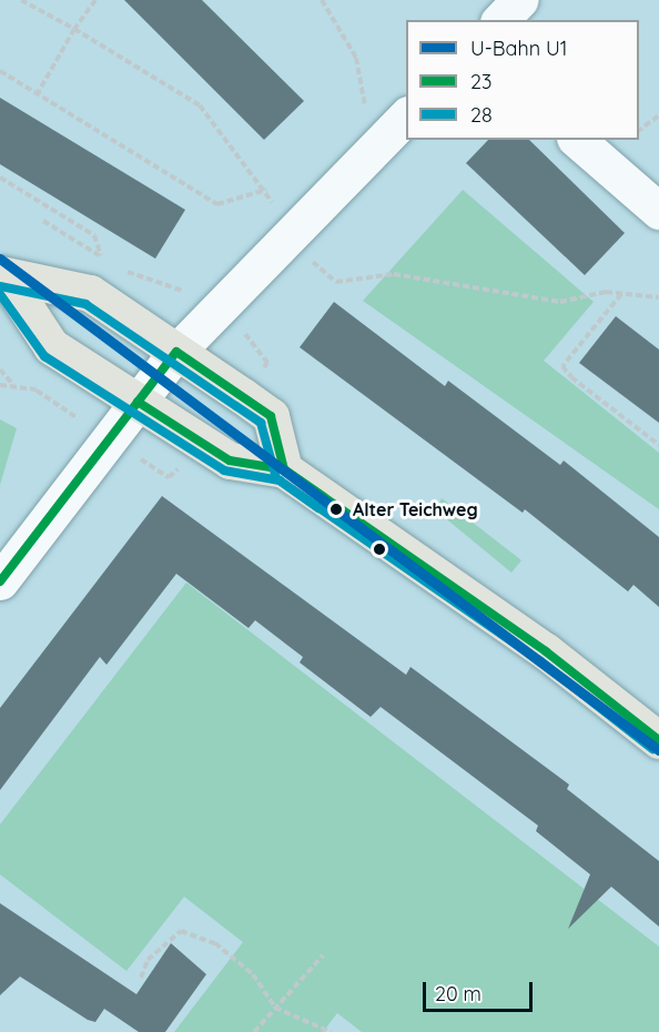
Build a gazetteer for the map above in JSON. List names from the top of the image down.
{
  "places": ["Alter Teichweg"],
  "lines": ["metro line U1", "transit line 28", "transit line 23"],
  "legend": ["U-Bahn U1", "23", "28"],
  "scale_bar": "20 m"
}
